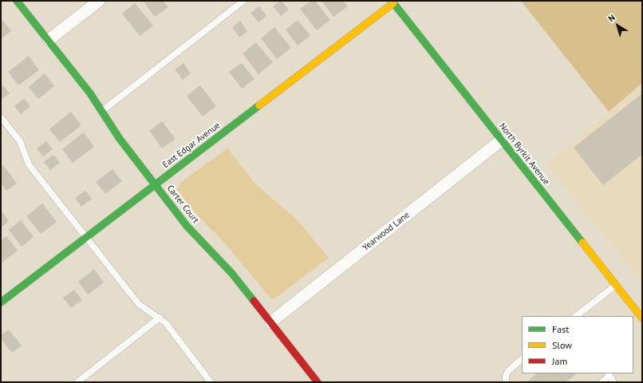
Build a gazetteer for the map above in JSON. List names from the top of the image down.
{
  "streets": {
    "street": [
      "East Edgar Avenue",
      "North Byrkit Avenue",
      "Carter Court",
      "Yearwood Lane"
    ]
  },
  "crossings": [
    ["East Edgar Avenue", "North Byrkit Avenue"],
    ["East Edgar Avenue", "Carter Court"],
    ["North Byrkit Avenue", "Yearwood Lane"],
    ["Carter Court", "Yearwood Lane"]
  ],
  "legend": ["Fast", "Slow", "Jam"],
  "north": "top left"
}
